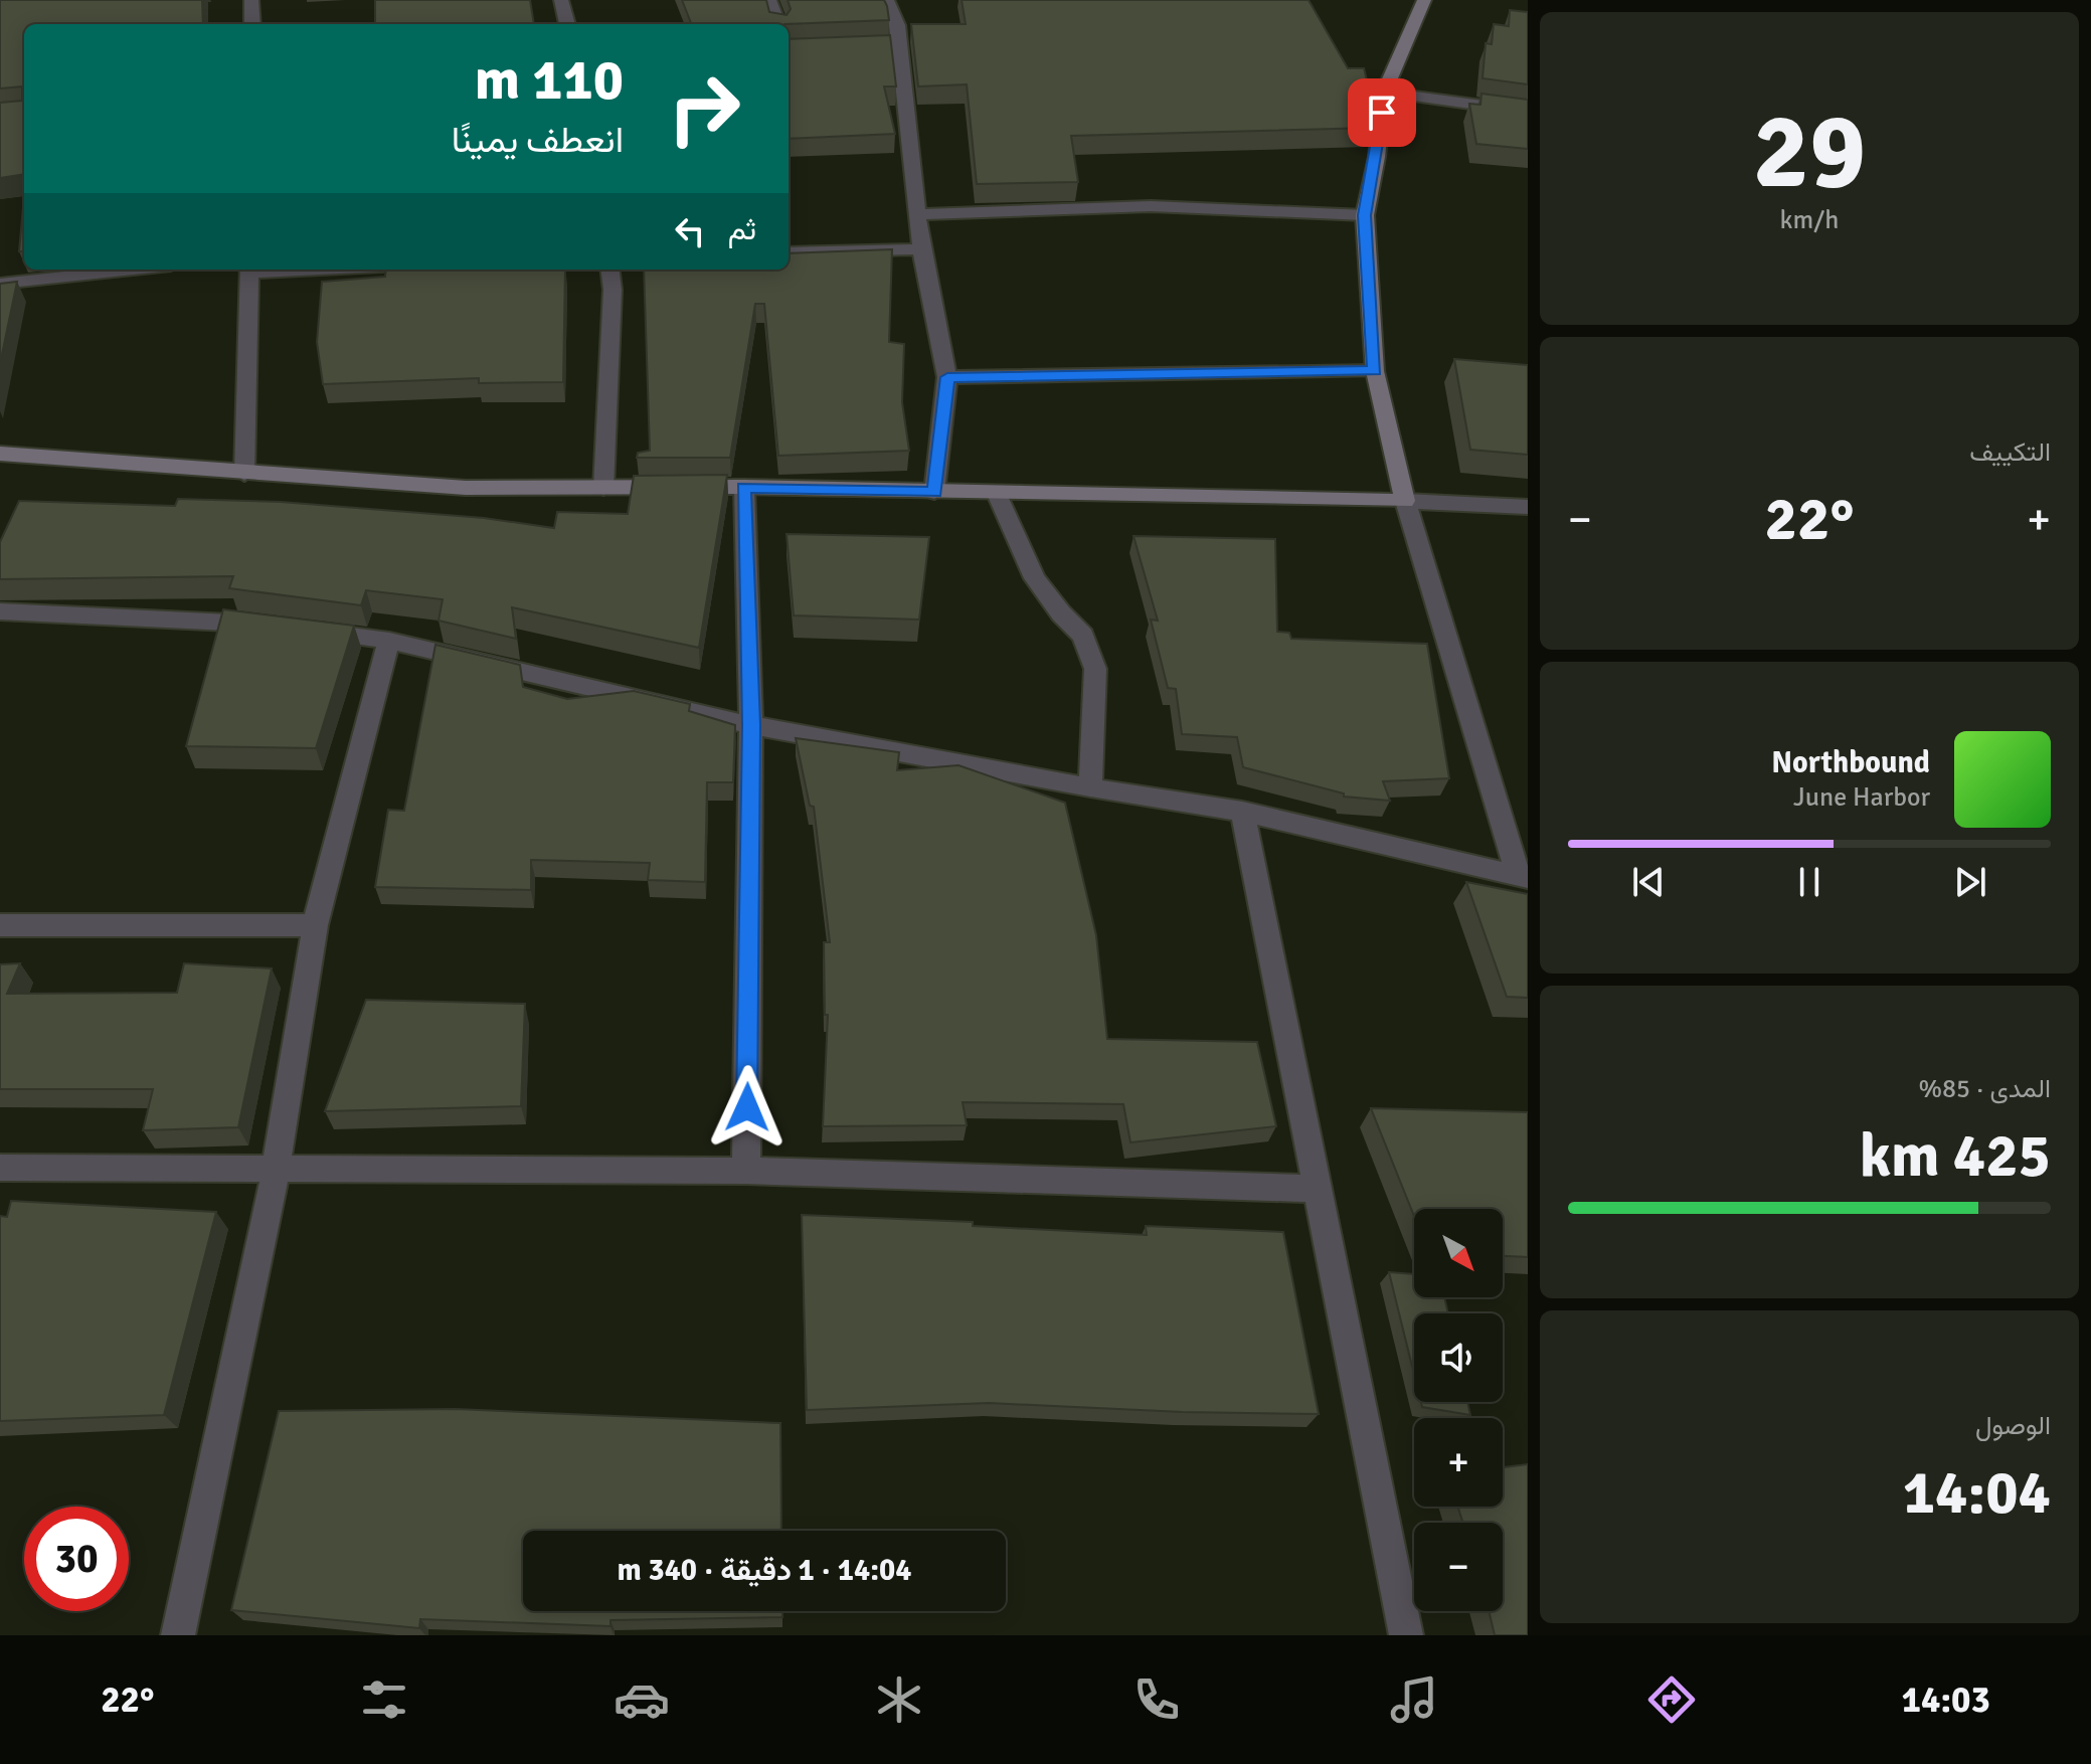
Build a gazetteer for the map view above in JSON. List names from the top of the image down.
{
  "north": "bottom right",
  "page": {
    "tile": [
      ["29", "km/h"],
      "التكييف",
      ["المدى · 85%", "425 km"],
      ["الوصول", "14:04"]
    ],
    "turn": ["110 m", "انعطف يمينًا"],
    "then": "ثم",
    "heat": ["−", "22°", "+"],
    "song": ["Northbound", "June Harbor"],
    "map_buttons": ["+", "−"],
    "limit": "30",
    "trip": "14:04 · 1 دقيقة · 340 m",
    "tabs": ["14:03", "22°"]
  }
}
